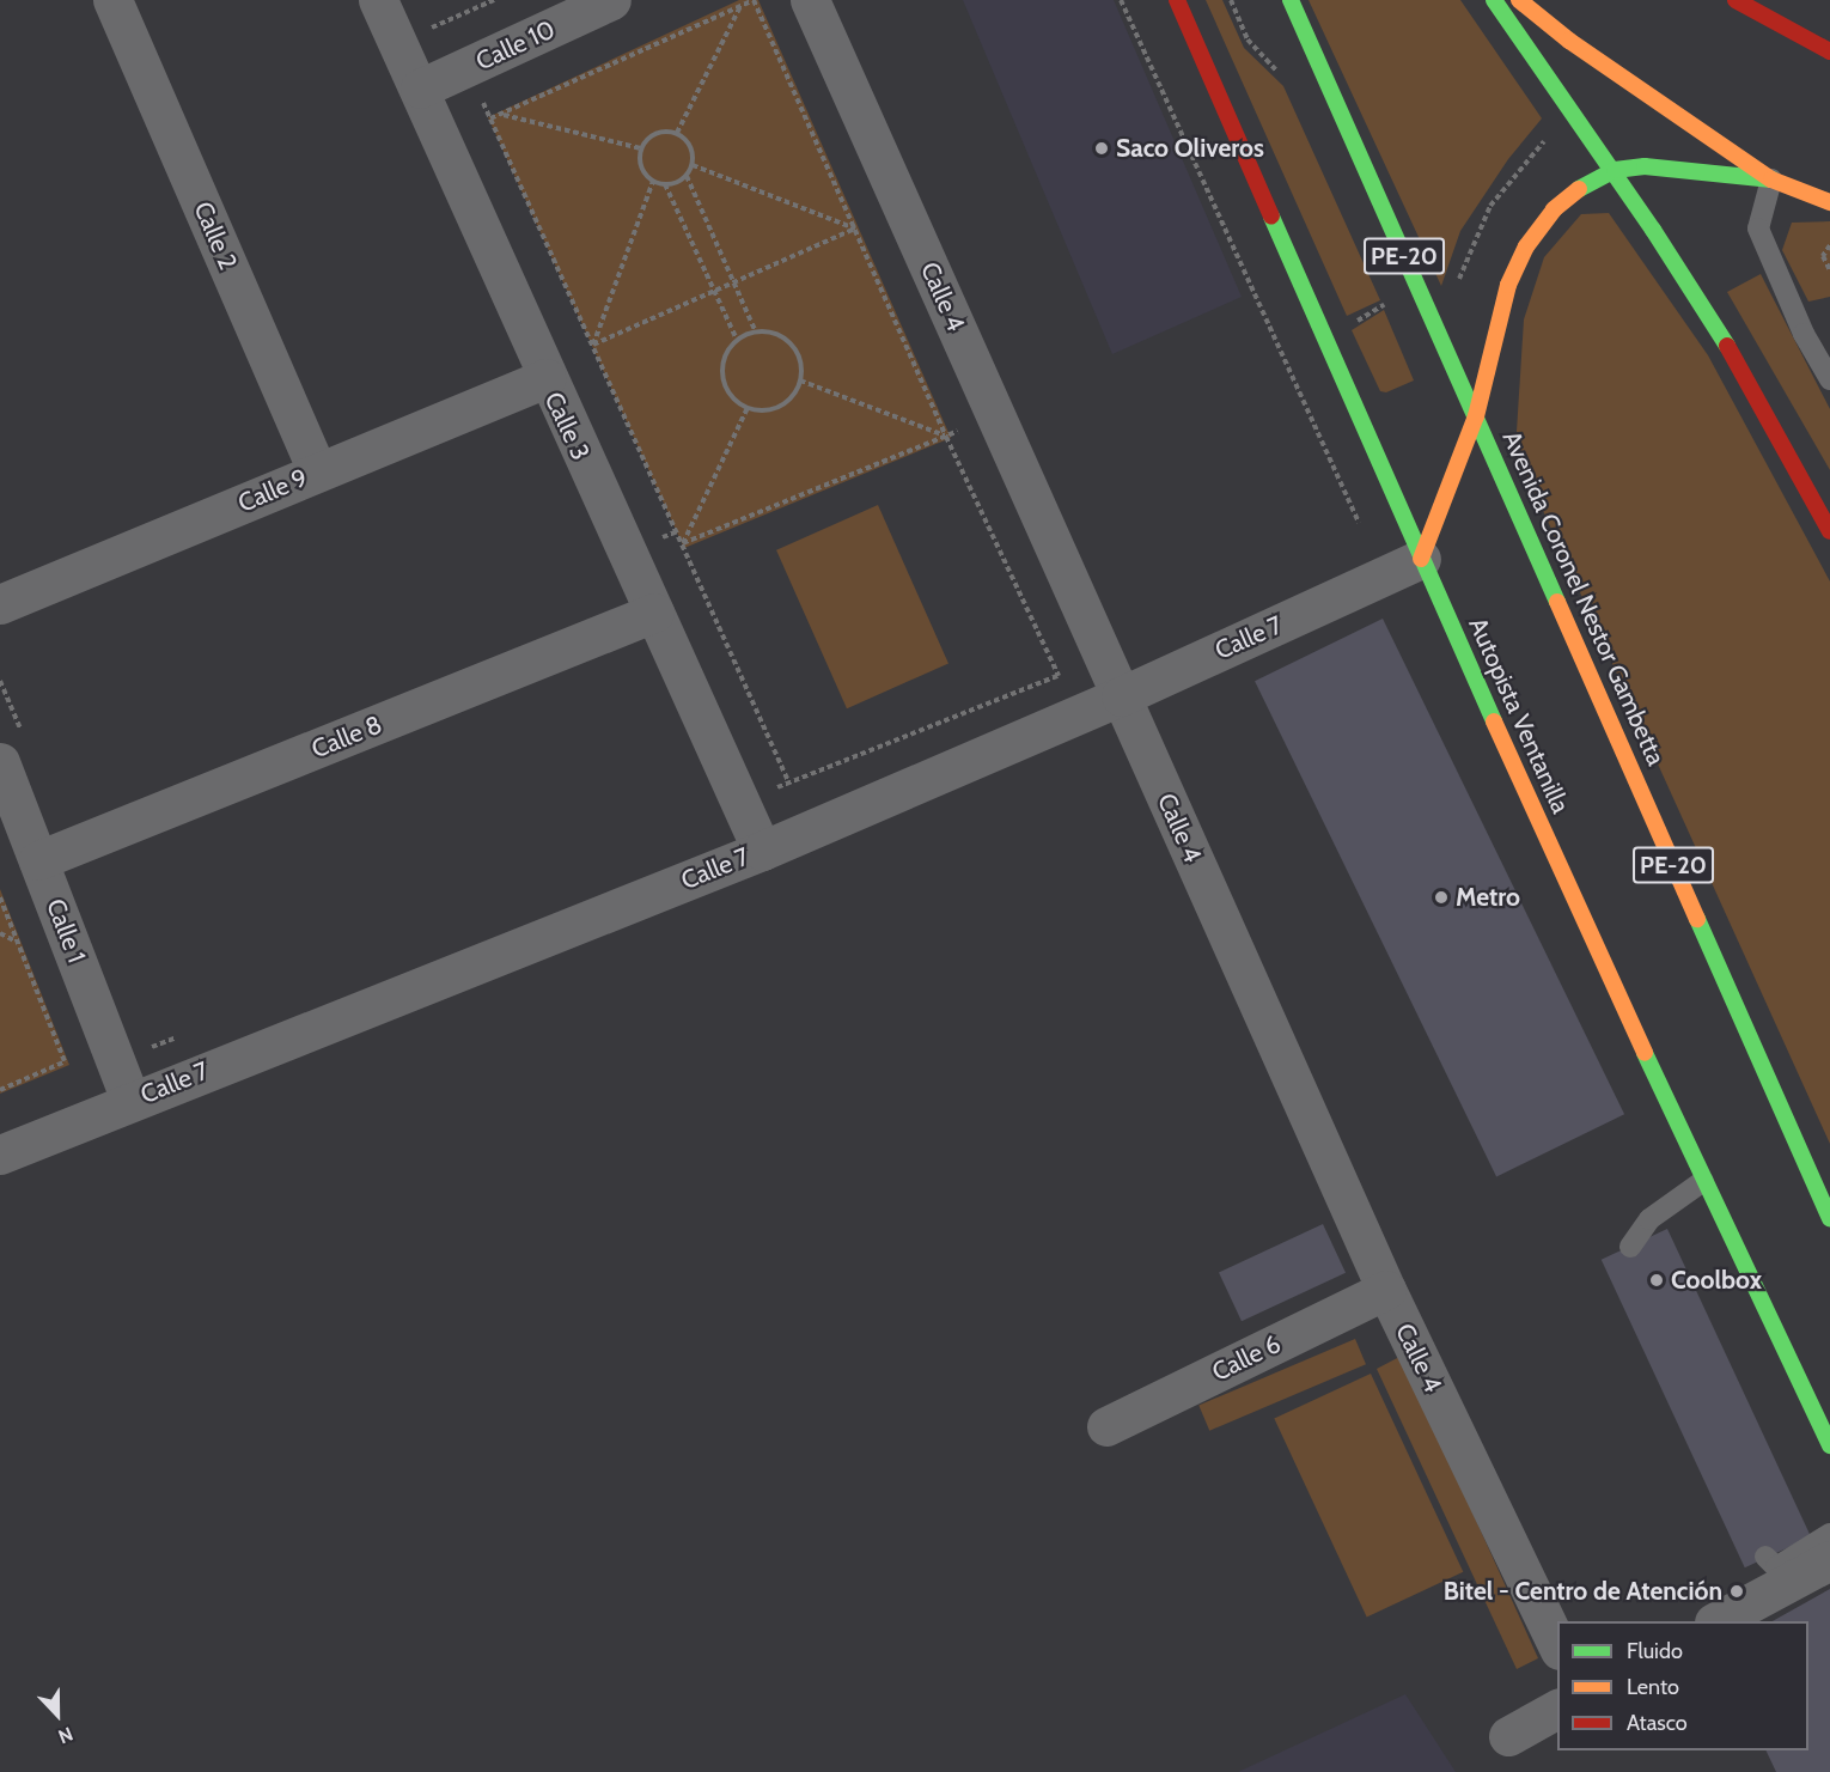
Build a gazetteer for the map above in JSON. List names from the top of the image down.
{
  "streets": {
    "main road": ["PE-20", "Avenida Coronel Nestor Gambetta", "Autopista Ventanilla"],
    "street": [
      "Calle 10",
      "Calle 2",
      "Calle 4",
      "Calle 3",
      "Calle 9",
      "Calle 7",
      "Calle 8",
      "Calle 1",
      "Calle 6"
    ]
  },
  "crossings": [
    ["Calle 10", "Calle 3"],
    ["Calle 2", "Calle 9"],
    ["Calle 4", "Calle 7"],
    ["Calle 4", "Calle 6"],
    ["Calle 3", "Calle 9"],
    ["Calle 3", "Calle 7"],
    ["Calle 3", "Calle 8"],
    ["Calle 7", "Autopista Ventanilla"],
    ["Calle 7", "Calle 1"],
    ["Calle 8", "Calle 1"]
  ],
  "places": [
    "Saco Oliveros",
    "Metro",
    "Coolbox",
    "Bitel - Centro de Atención"
  ],
  "legend": ["Fluido", "Lento", "Atasco"],
  "north": "bottom"
}
